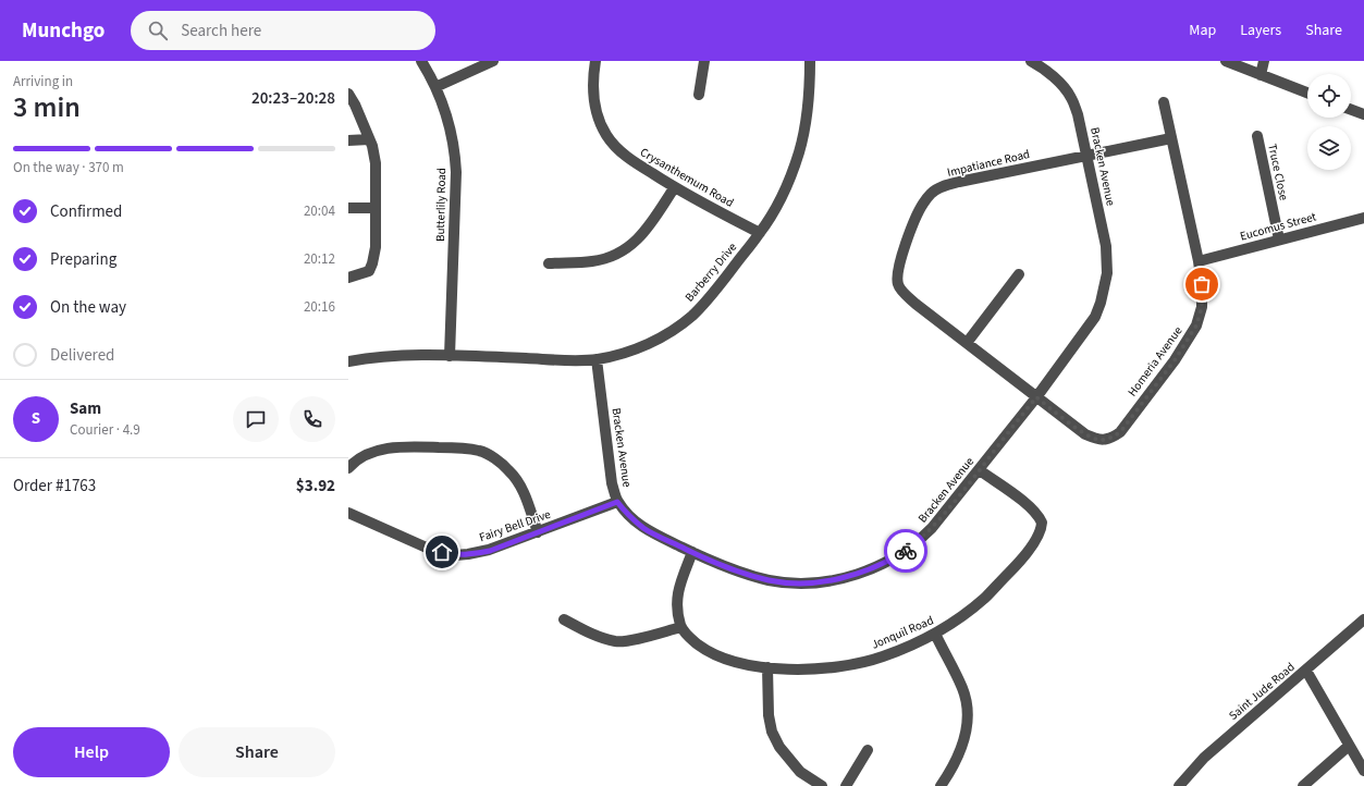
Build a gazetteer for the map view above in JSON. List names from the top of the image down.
{
  "streets": {
    "street": [
      "Impatiance Road",
      "Bracken Avenue",
      "Truce Close",
      "Crysanthemum Road",
      "Butterlily Road",
      "Eucomus Street",
      "Barberry Drive",
      "Homeria Avenue",
      "Fairy Bell Drive",
      "Jonquil Road",
      "Saint Jude Road"
    ]
  },
  "crossings": [
    ["Impatiance Road", "Bracken Avenue"],
    ["Impatiance Road", "Homeria Avenue"],
    ["Bracken Avenue", "Barberry Drive"],
    ["Bracken Avenue", "Homeria Avenue"],
    ["Bracken Avenue", "Fairy Bell Drive"],
    ["Bracken Avenue", "Jonquil Road"],
    ["Truce Close", "Eucomus Street"],
    ["Crysanthemum Road", "Barberry Drive"],
    ["Butterlily Road", "Barberry Drive"],
    ["Eucomus Street", "Homeria Avenue"]
  ],
  "page": {
    "header": "Munchgo",
    "search": "Search here",
    "nav": ["Map", "Layers", "Share"],
    "heading": ["3 min", "Arriving in", "20:23–20:28"],
    "panel": [
      "Sam",
      "Courier · 4.9",
      "Order #1763",
      "$3.92"
    ],
    "bar": "On the way · 370 m",
    "list": [
      ["Confirmed", "20:04"],
      ["Preparing", "20:12"],
      ["On the way", "20:16"],
      "Delivered"
    ],
    "round": "S",
    "buttons": ["Help", "Share"]
  }
}
